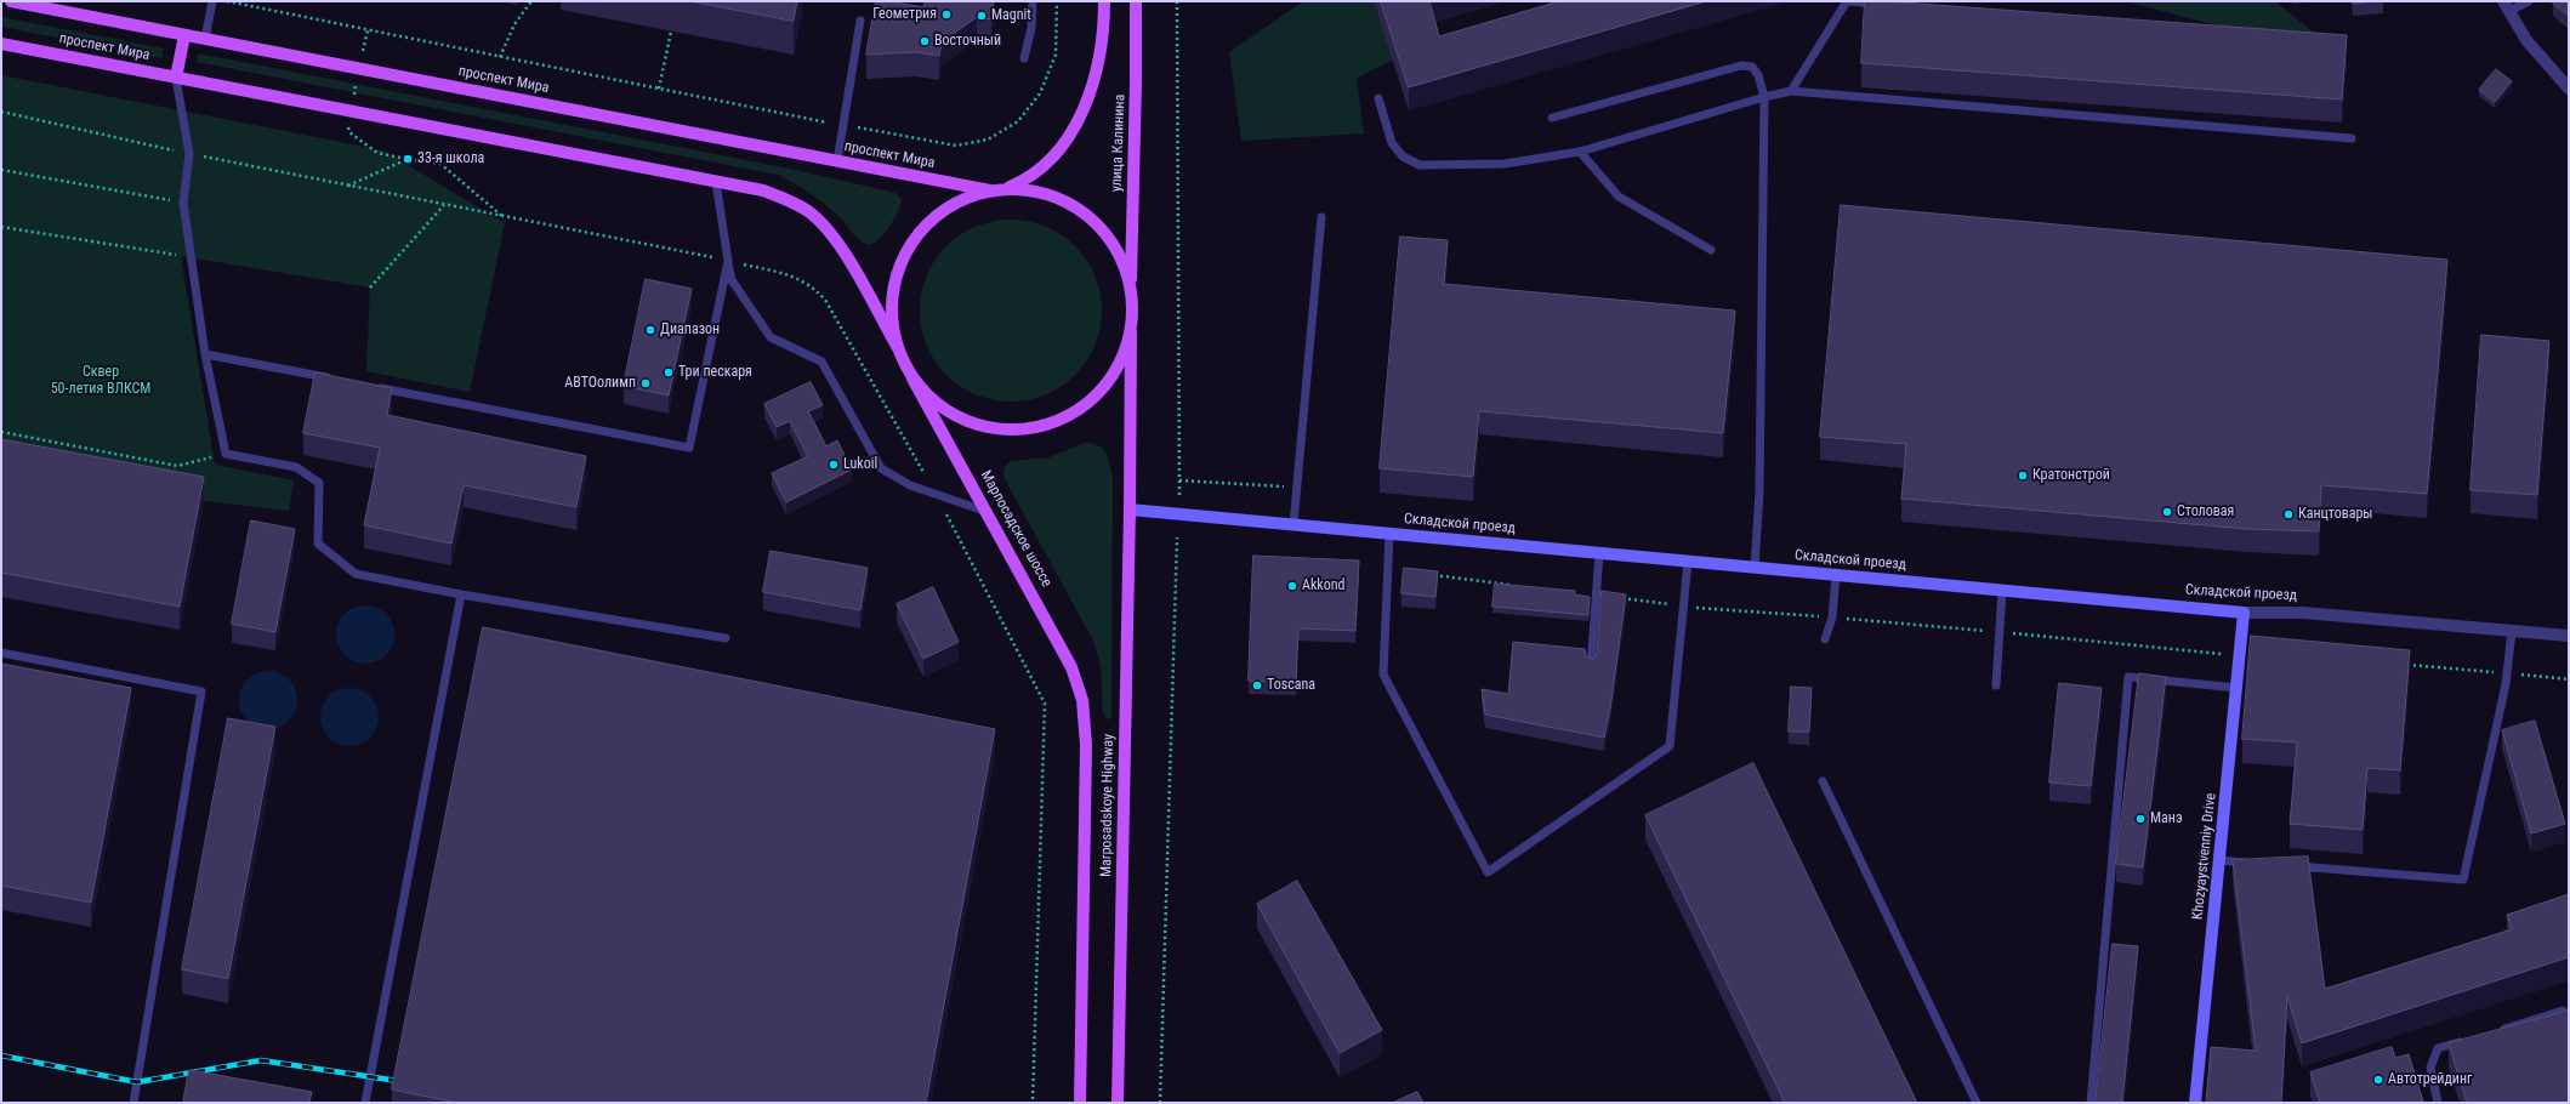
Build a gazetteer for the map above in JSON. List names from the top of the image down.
{
  "streets": {
    "main road": [
      "проспект Мира",
      "улица Калинина",
      "Марпосадское шоссе",
      "Marposadskoye Highway"
    ],
    "street": ["Складской проезд", "Khozyaystvenniy Drive"]
  },
  "crossings": [
    ["Складской проезд", "Marposadskoye Highway"],
    ["Складской проезд", "Khozyaystvenniy Drive"]
  ],
  "parks": ["Сквер 50-летия ВЛКСМ"],
  "places": [
    "Геометрия",
    "Magnit",
    "Восточный",
    "33-я школа",
    "Диапазон",
    "Три пескаря",
    "АВТОолимп",
    "Lukoil",
    "Кратонстрой",
    "Столовая",
    "Канцтовары",
    "Akkond",
    "Toscana",
    "Манэ",
    "Автотрейдинг"
  ]
}
